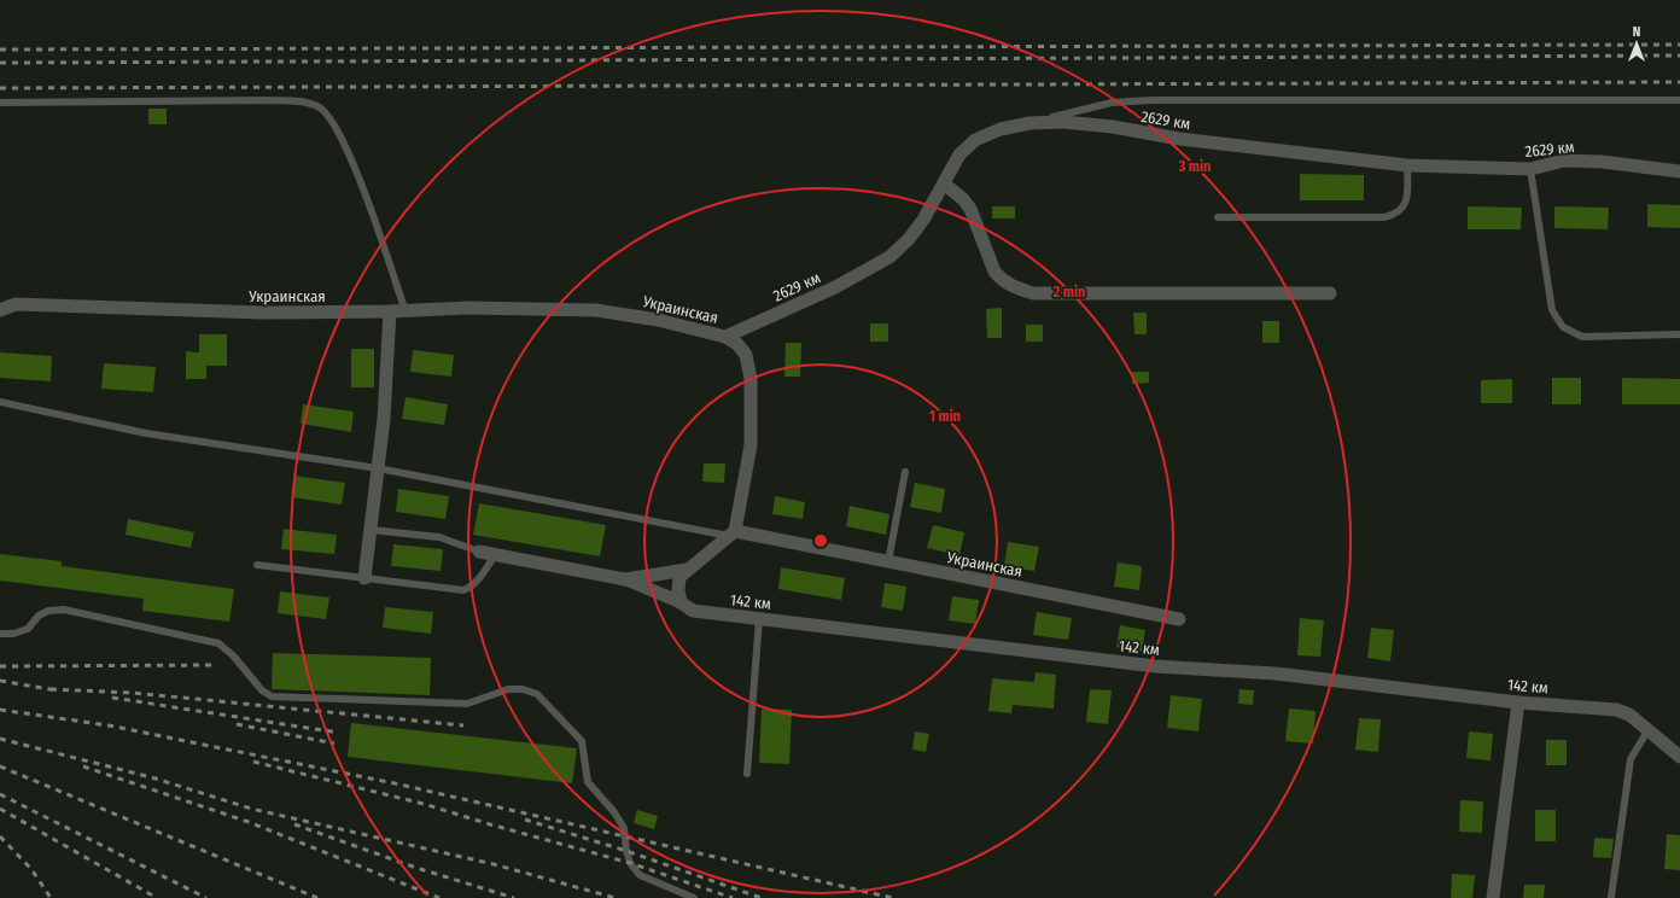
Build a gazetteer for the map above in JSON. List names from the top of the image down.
{
  "streets": {
    "street": ["2629 км", "Украинская", "142 км"]
  },
  "crossings": [
    ["2629 км", "Украинская"]
  ],
  "north": "top",
  "rings": ["3 min", "2 min", "1 min"]
}
